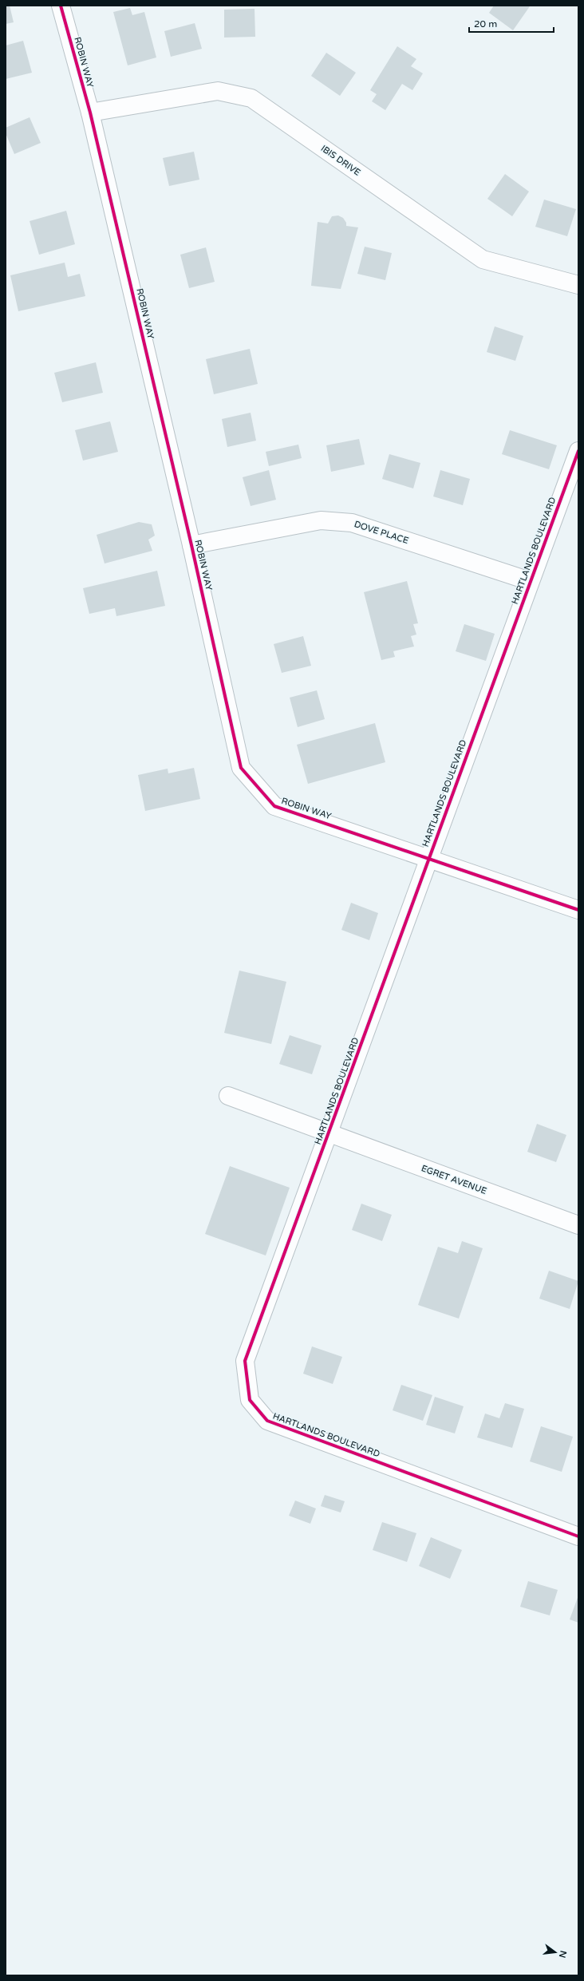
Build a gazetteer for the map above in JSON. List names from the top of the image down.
{
  "streets": {
    "street": [
      "ROBIN WAY",
      "IBIS DRIVE",
      "DOVE PLACE",
      "HARTLANDS BOULEVARD",
      "EGRET AVENUE"
    ]
  },
  "crossings": [
    ["ROBIN WAY", "IBIS DRIVE"],
    ["ROBIN WAY", "DOVE PLACE"],
    ["ROBIN WAY", "HARTLANDS BOULEVARD"],
    ["DOVE PLACE", "HARTLANDS BOULEVARD"],
    ["HARTLANDS BOULEVARD", "EGRET AVENUE"]
  ],
  "scale_bar": "20 m",
  "north": "right"
}
